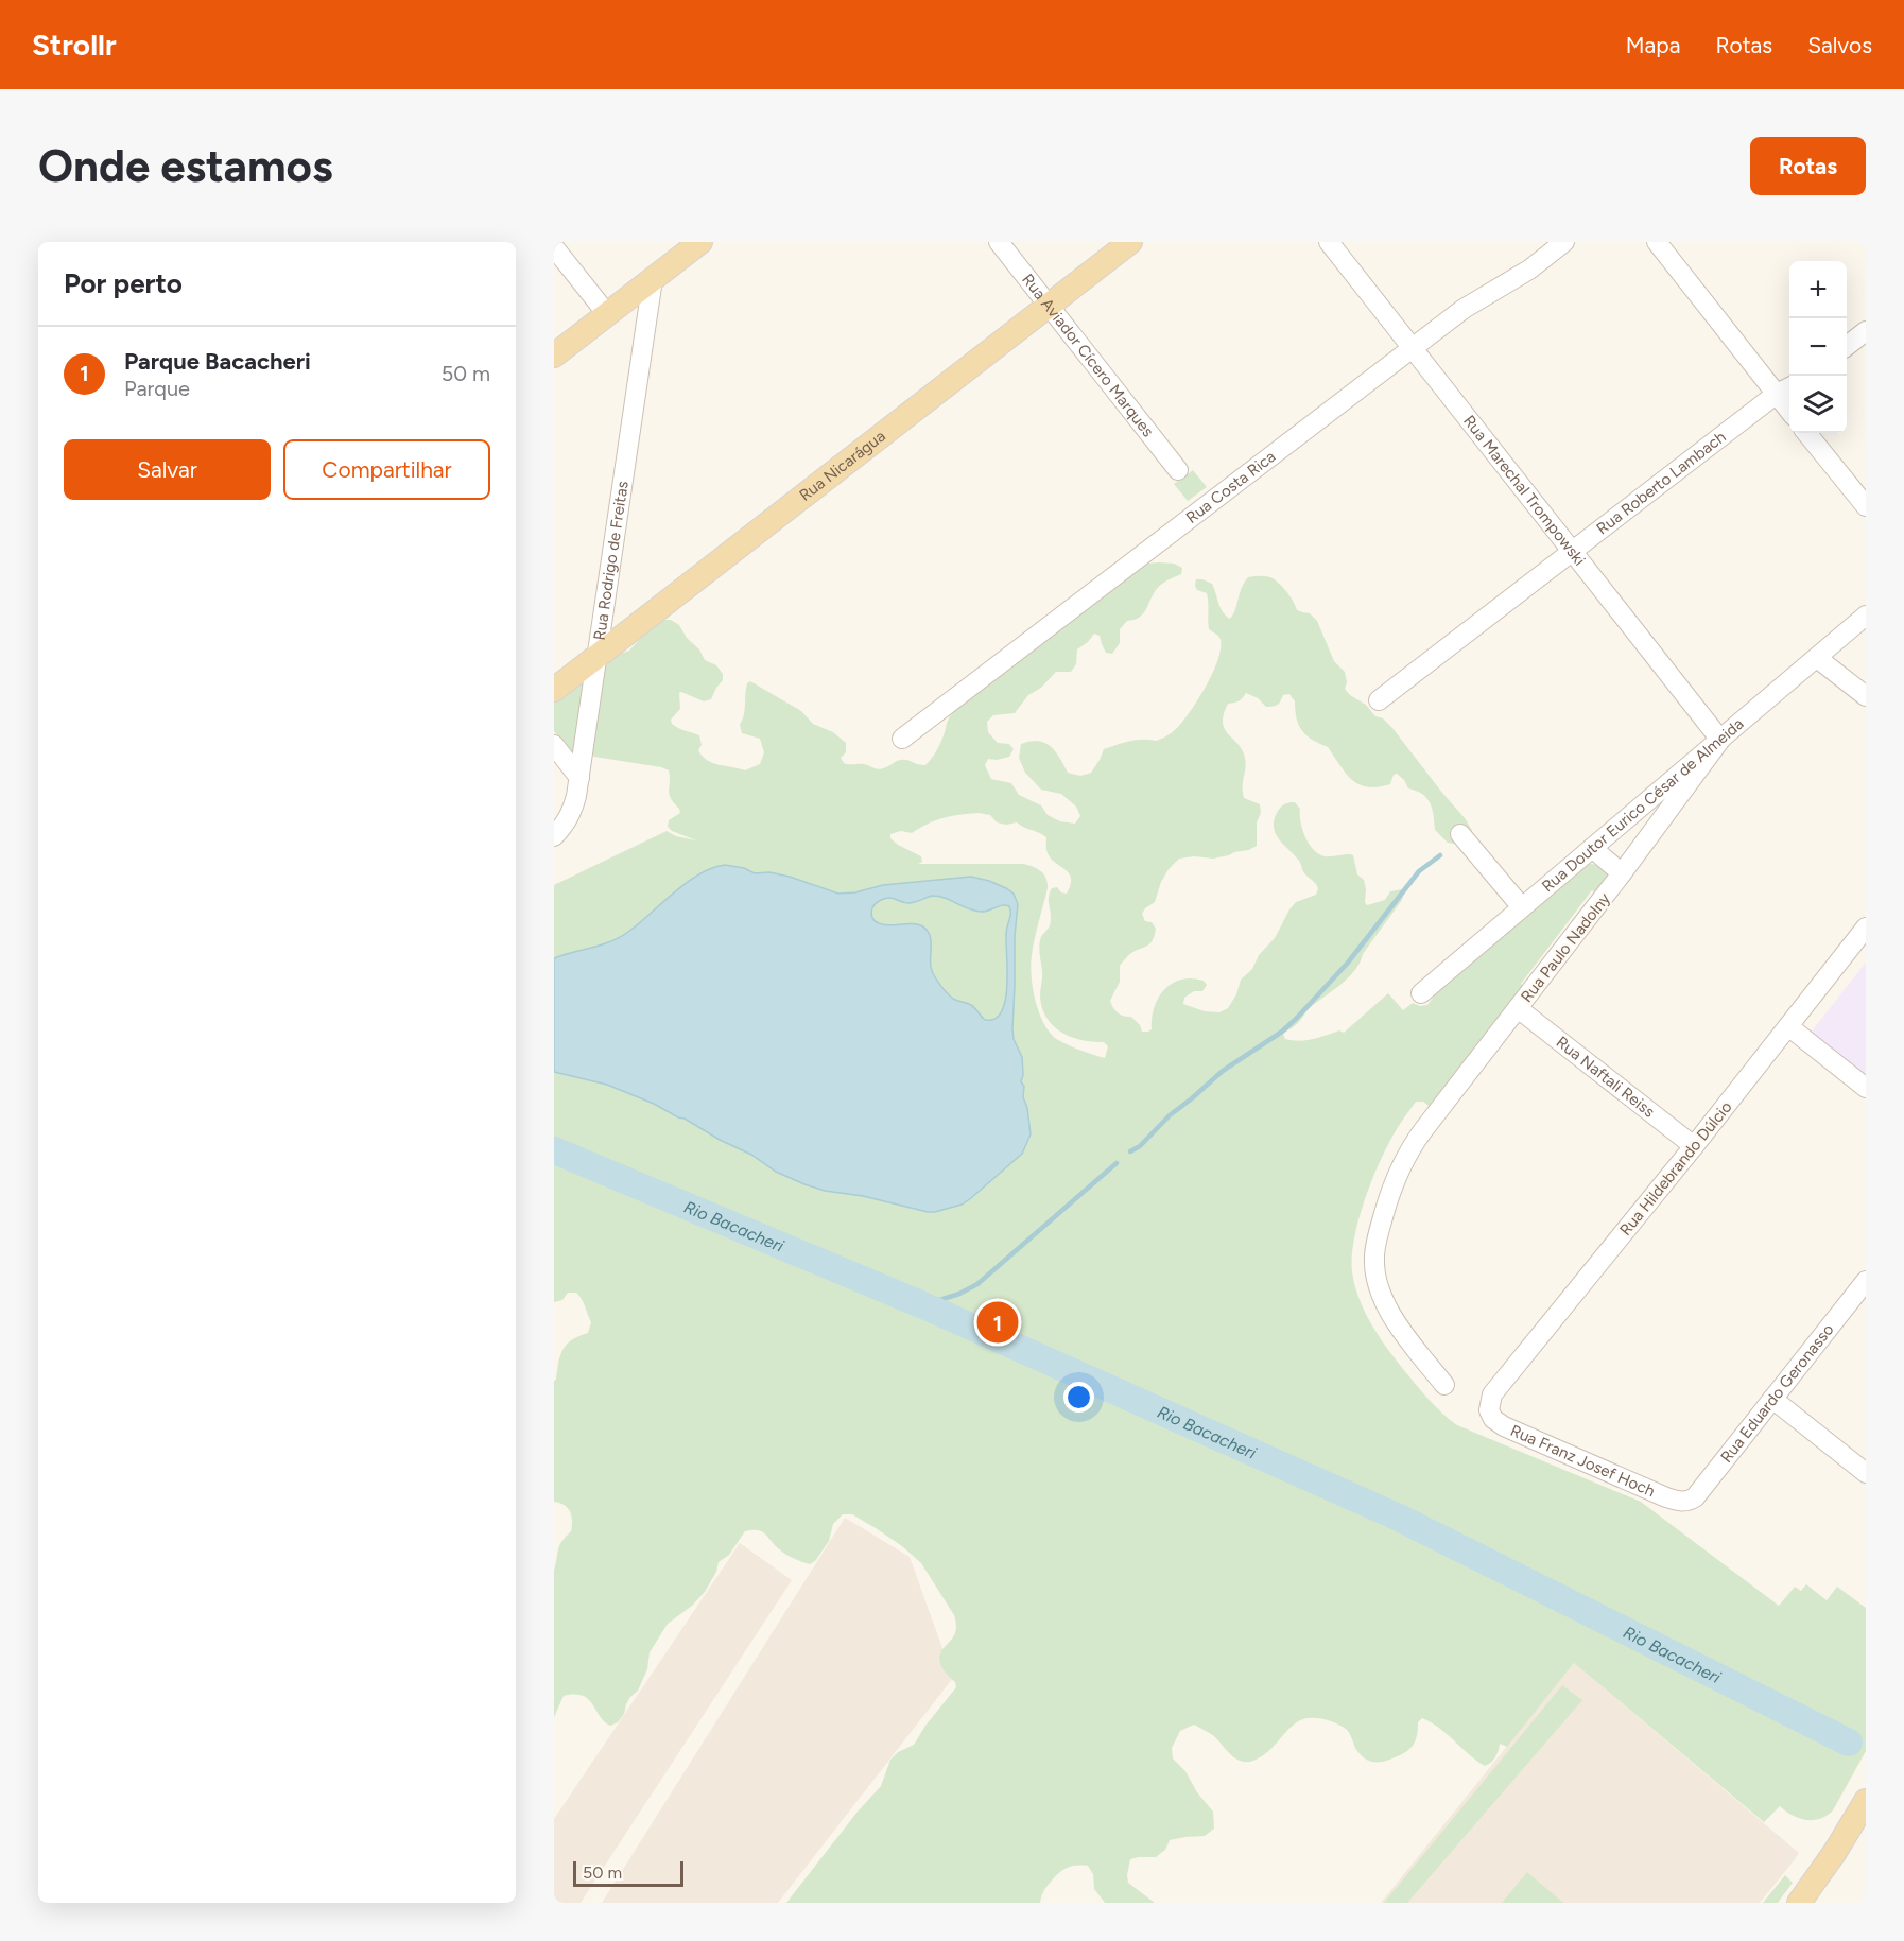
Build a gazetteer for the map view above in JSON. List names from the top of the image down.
{
  "streets": {
    "main road": ["Rua Nicarágua"],
    "street": [
      "Rua Aviador Cícero Marques",
      "Rua Roberto Lambach",
      "Rua Costa Rica",
      "Rua Marechal Trompowski",
      "Rua Rodrigo de Freitas",
      "Rua Doutor Eurico César de Almeida",
      "Rua Paulo Nadolny",
      "Rua Naftali Reiss",
      "Rua Hildebrando Dúlcio",
      "Rua Eduardo Geronasso",
      "Rua Franz Josef Hoch"
    ]
  },
  "crossings": [
    ["Rua Aviador Cícero Marques", "Rua Nicarágua"],
    ["Rua Nicarágua", "Rua Rodrigo de Freitas"],
    ["Rua Roberto Lambach", "Rua Marechal Trompowski"],
    ["Rua Costa Rica", "Rua Marechal Trompowski"],
    ["Rua Marechal Trompowski", "Rua Doutor Eurico César de Almeida"],
    ["Rua Marechal Trompowski", "Rua Paulo Nadolny"],
    ["Rua Doutor Eurico César de Almeida", "Rua Paulo Nadolny"],
    ["Rua Paulo Nadolny", "Rua Naftali Reiss"],
    ["Rua Naftali Reiss", "Rua Hildebrando Dúlcio"],
    ["Rua Hildebrando Dúlcio", "Rua Franz Josef Hoch"],
    ["Rua Eduardo Geronasso", "Rua Franz Josef Hoch"]
  ],
  "water": ["Rio Bacacheri"],
  "scale_bar": "50 m",
  "page": {
    "header": "Strollr",
    "nav": ["Mapa", "Rotas", "Salvos"],
    "buttons": [
      "Rotas",
      ["Salvar", "Compartilhar"]
    ],
    "title": "Onde estamos",
    "heading": "Por perto",
    "map_buttons": ["+", "−"],
    "list": [
      {
        "mark": "1",
        "name": "Parque Bacacheri",
        "note": "Parque",
        "value": "50 m"
      }
    ],
    "pins": "1",
    "scale": "50 m"
  }
}
